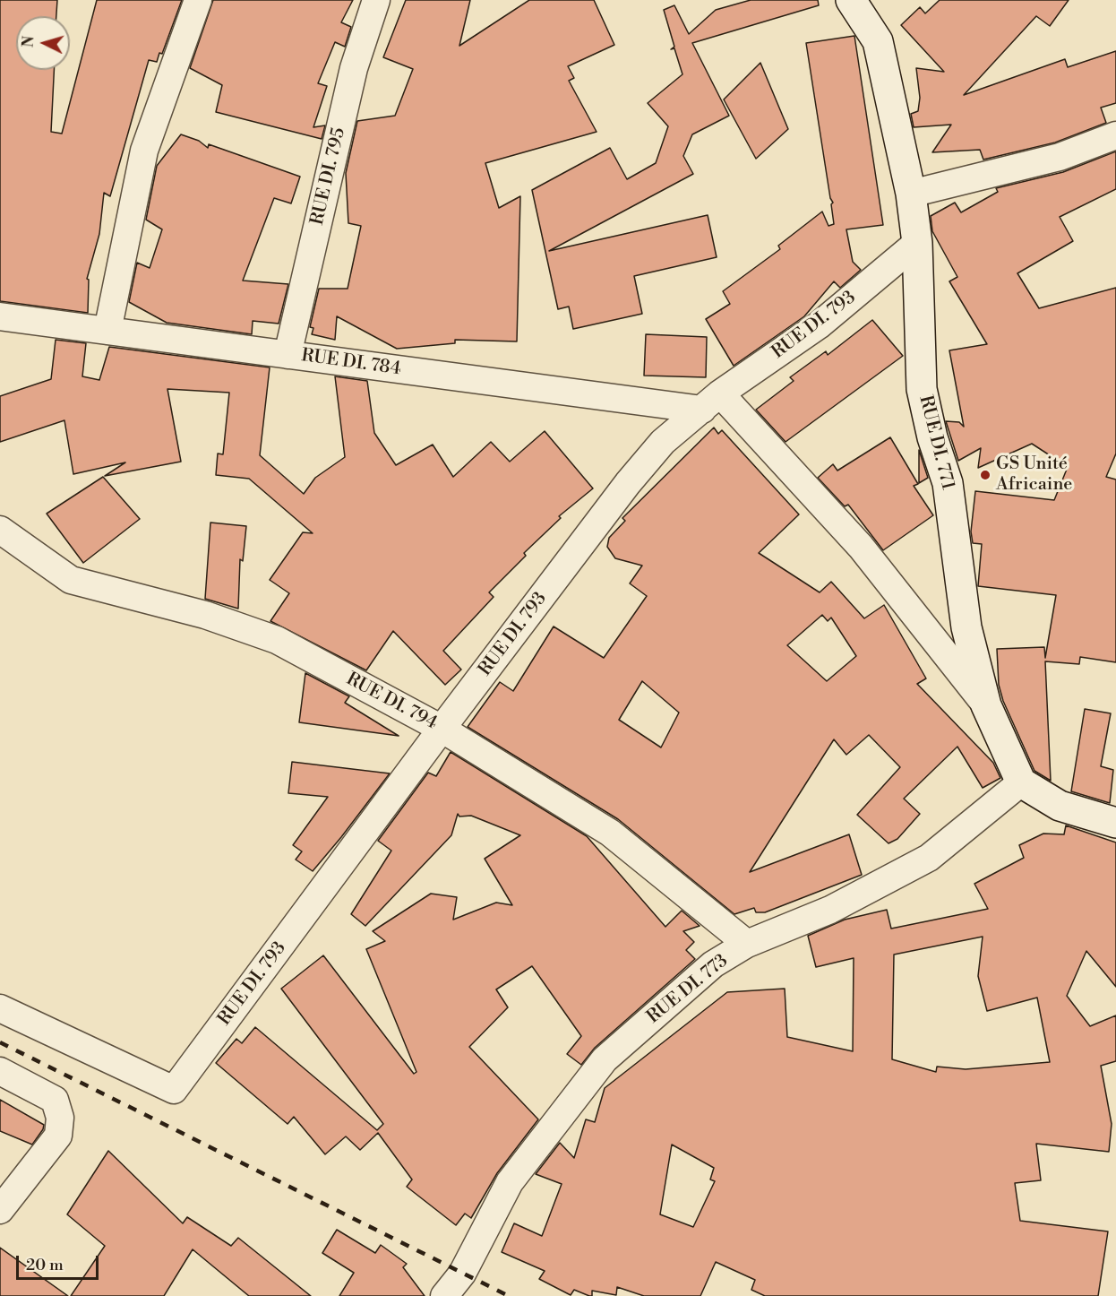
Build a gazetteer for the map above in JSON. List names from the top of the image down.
{
  "streets": {
    "street": [
      "RUE DI. 795",
      "RUE DI. 793",
      "RUE DI. 784",
      "RUE DI. 771",
      "RUE DI. 794",
      "RUE DI. 773"
    ]
  },
  "crossings": [
    ["RUE DI. 795", "RUE DI. 784"],
    ["RUE DI. 793", "RUE DI. 784"],
    ["RUE DI. 793", "RUE DI. 771"],
    ["RUE DI. 793", "RUE DI. 794"],
    ["RUE DI. 771", "RUE DI. 773"],
    ["RUE DI. 794", "RUE DI. 773"]
  ],
  "places": ["GS Unité Africaine"],
  "scale_bar": "20 m",
  "north": "left"
}
